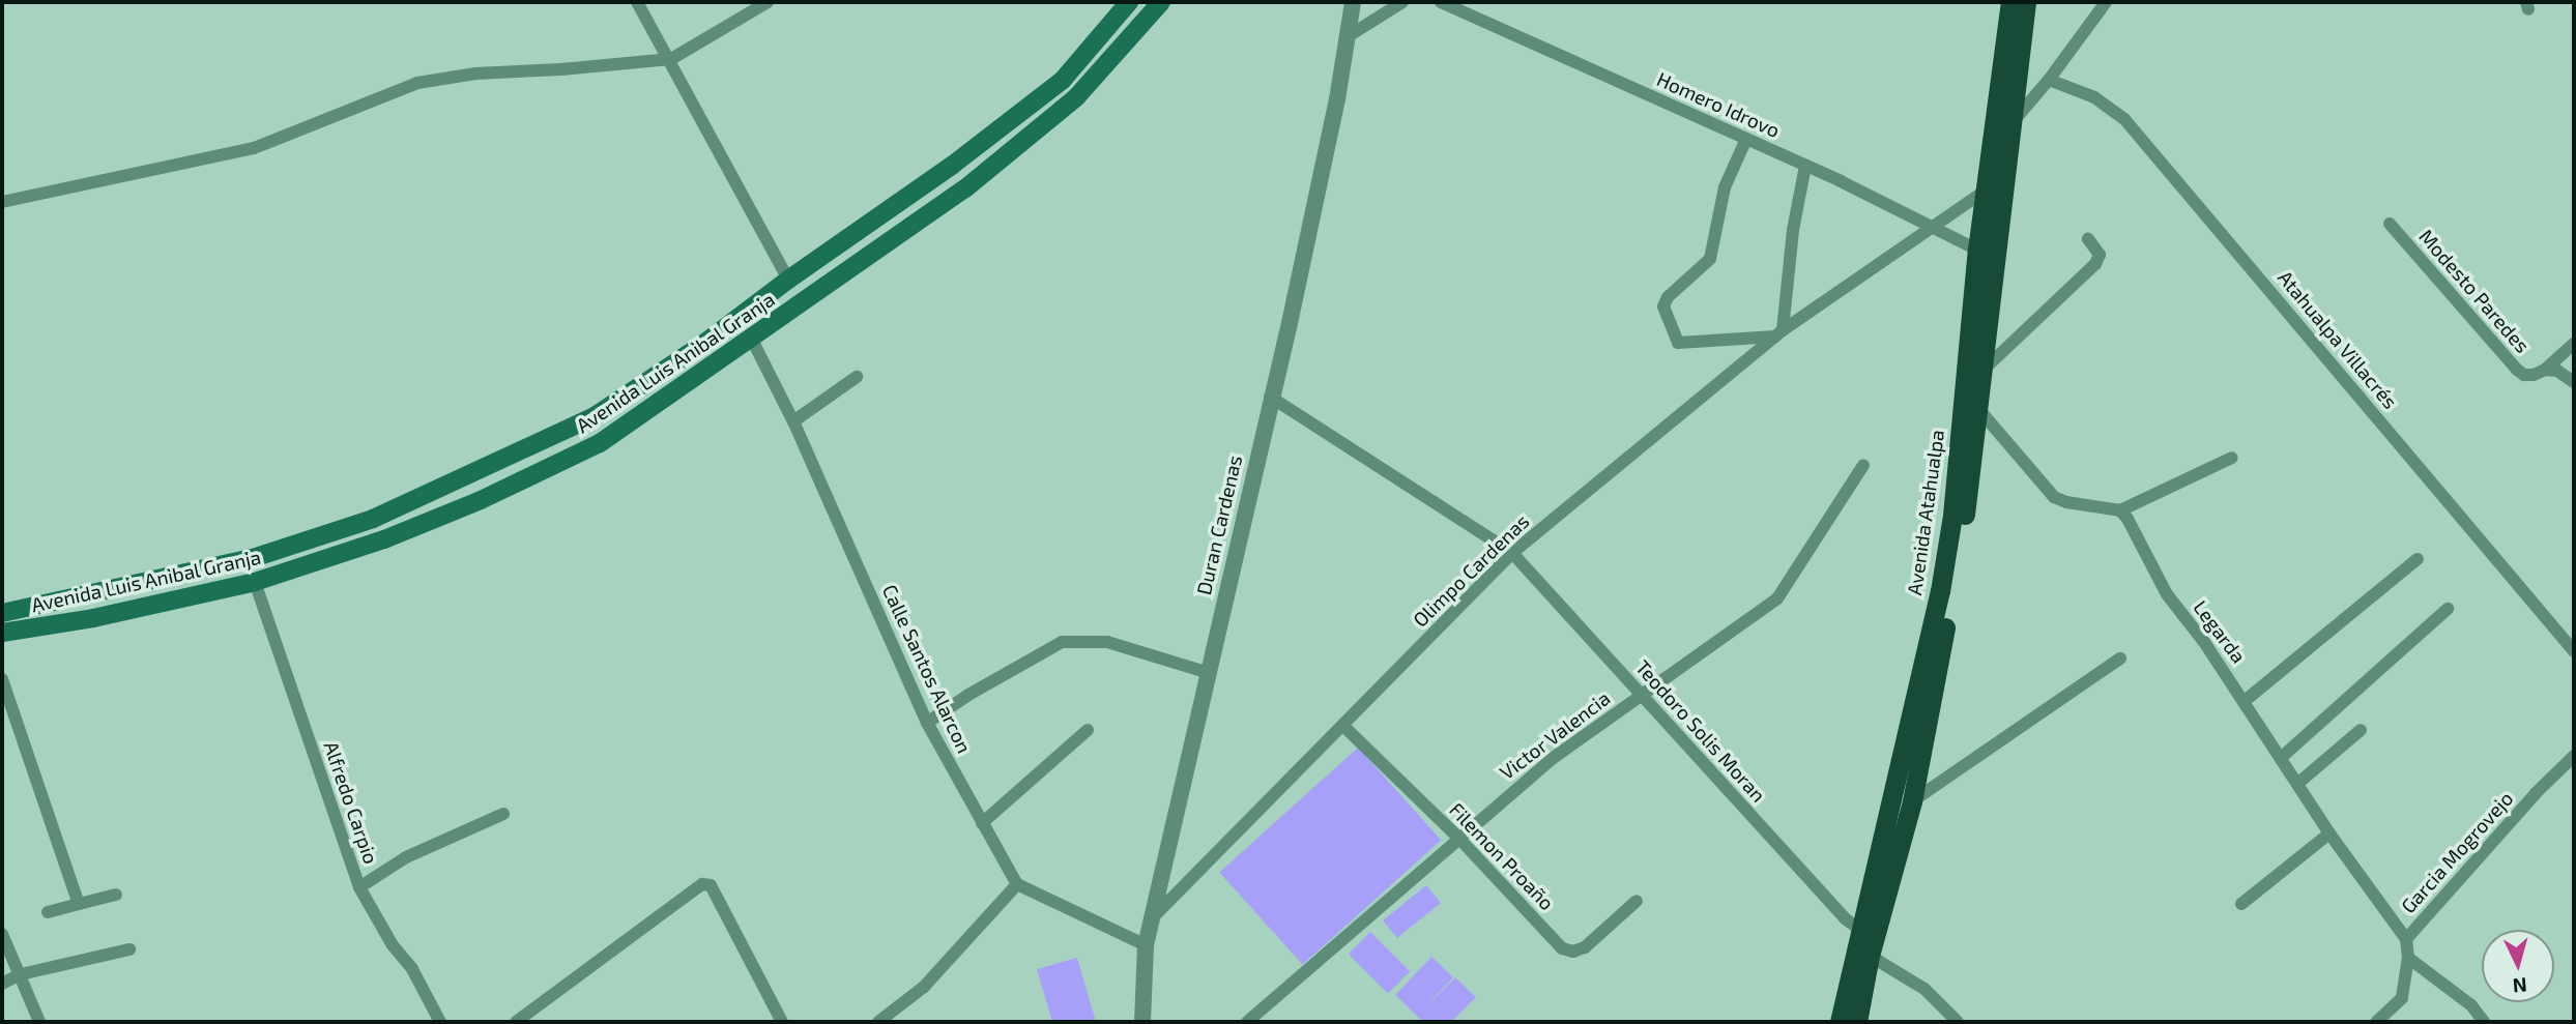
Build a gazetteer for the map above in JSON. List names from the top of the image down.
{
  "streets": {
    "highway": ["Avenida Atahualpa"],
    "main road": ["Avenida Luis Anibal Granja"],
    "street": [
      "Homero Idrovo",
      "Modesto Paredes",
      "Atahualpa Villacrés",
      "Duran Cardenas",
      "Olimpo Cardenas",
      "Legarda",
      "Calle Santos Alarcon",
      "Teodoro Solis Moran",
      "Victor Valencia",
      "Alfredo Carpio",
      "Garcia Mogrovejo",
      "Filemon Proaño"
    ]
  },
  "crossings": [
    ["Homero Idrovo", "Avenida Atahualpa"],
    ["Homero Idrovo", "Olimpo Cardenas"],
    ["Avenida Luis Anibal Granja", "Calle Santos Alarcon"],
    ["Avenida Luis Anibal Granja", "Alfredo Carpio"],
    ["Avenida Atahualpa", "Olimpo Cardenas"],
    ["Avenida Atahualpa", "Teodoro Solis Moran"],
    ["Duran Cardenas", "Olimpo Cardenas"],
    ["Duran Cardenas", "Teodoro Solis Moran"],
    ["Olimpo Cardenas", "Teodoro Solis Moran"],
    ["Olimpo Cardenas", "Filemon Proaño"],
    ["Legarda", "Garcia Mogrovejo"],
    ["Teodoro Solis Moran", "Victor Valencia"],
    ["Victor Valencia", "Filemon Proaño"]
  ],
  "north": "bottom"
}
